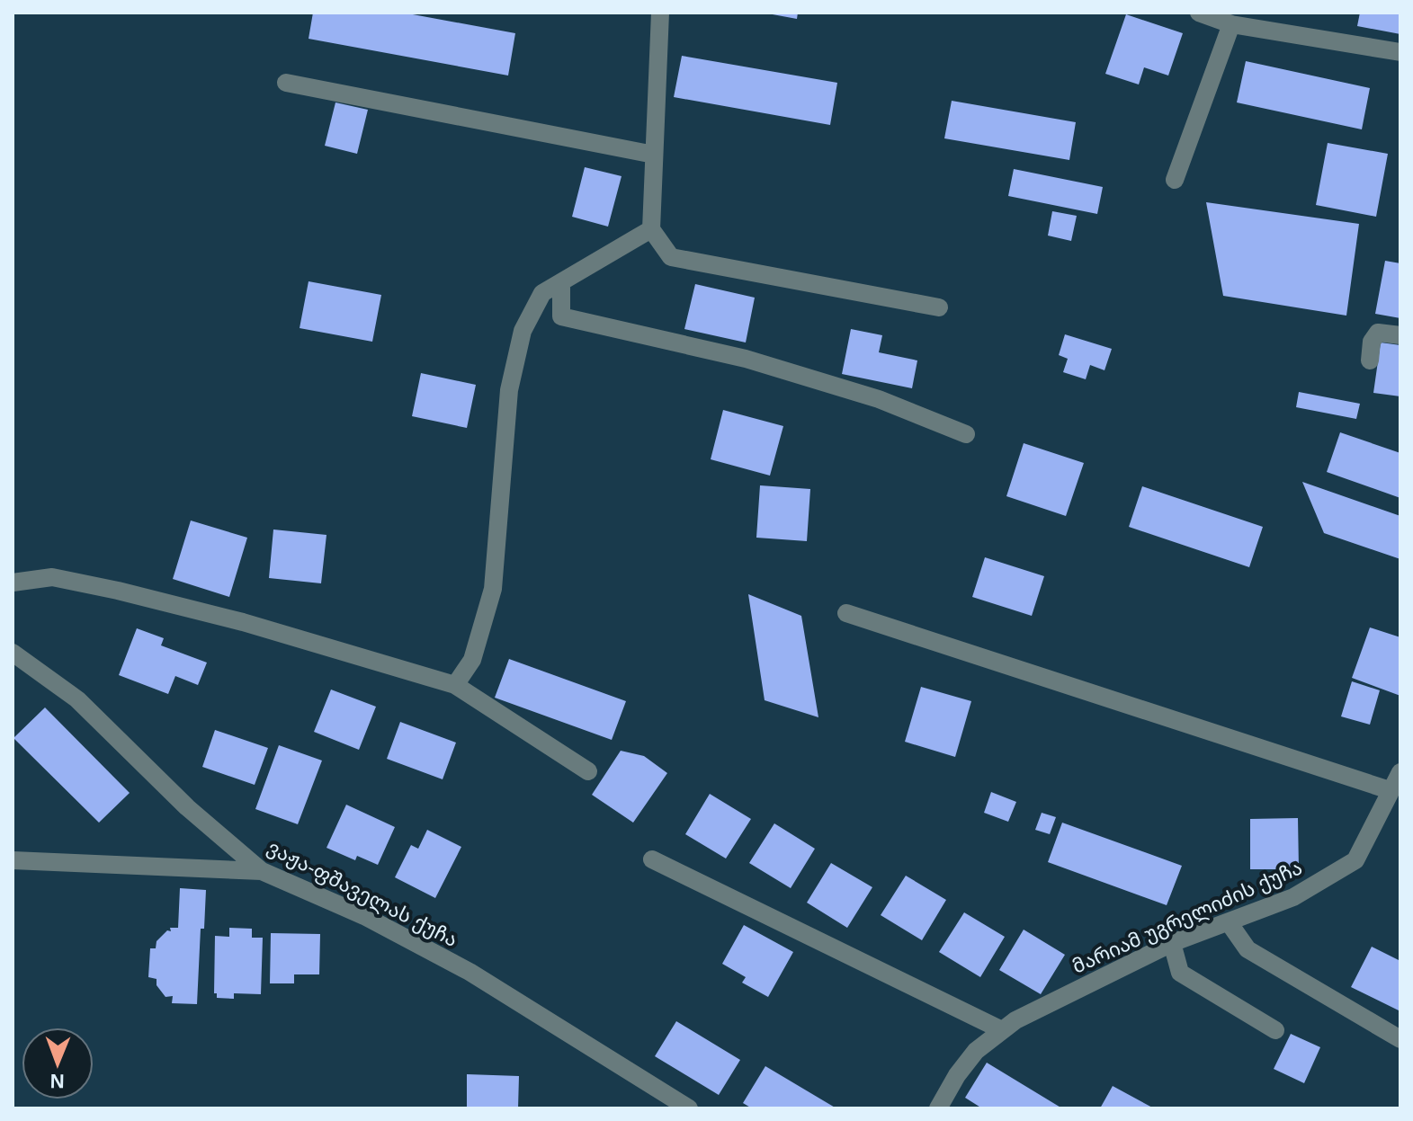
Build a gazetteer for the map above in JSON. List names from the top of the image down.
{
  "streets": {
    "street": ["ვაჟა-ფშაველას ქუჩა", "მარიამ უგრელიძის ქუჩა"]
  },
  "north": "bottom"
}
